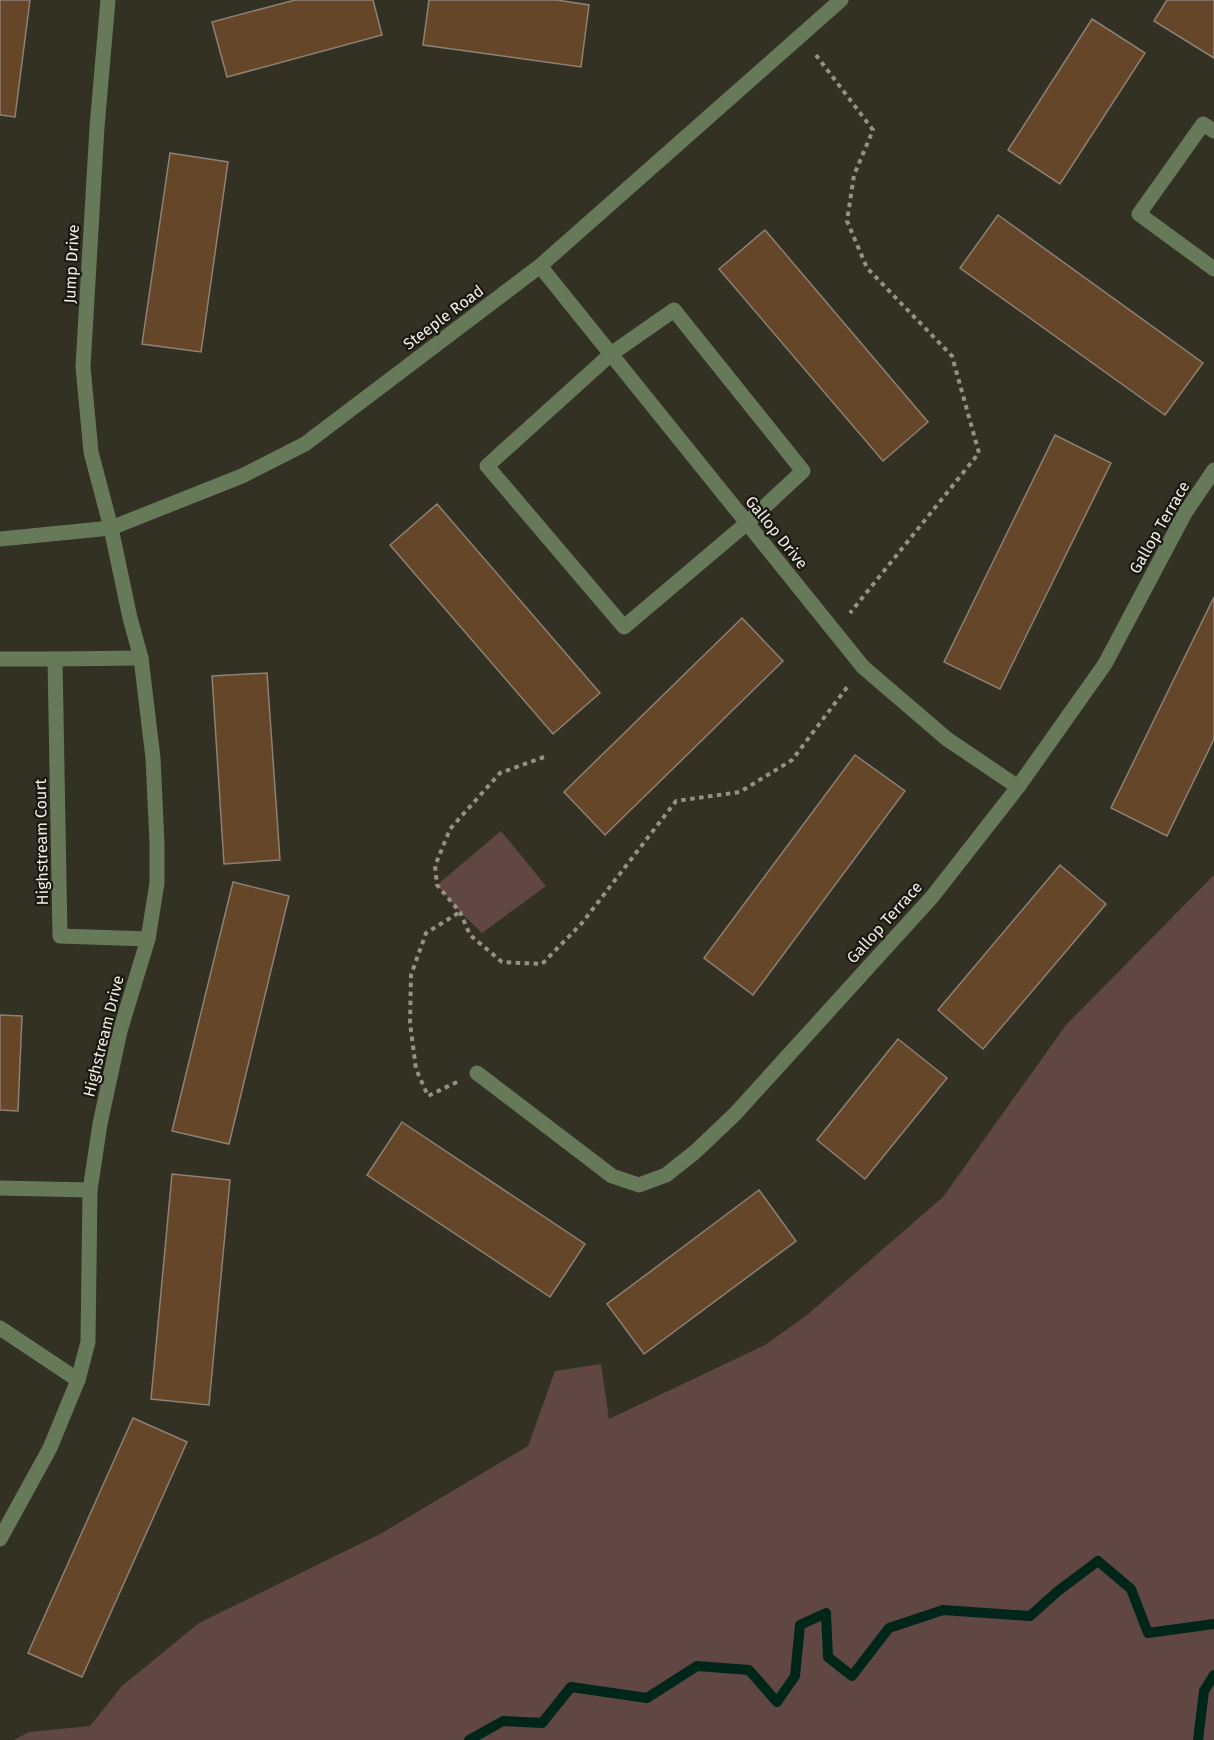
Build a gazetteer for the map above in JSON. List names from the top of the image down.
{
  "streets": {
    "street": [
      "Jump Drive",
      "Steeple Road",
      "Gallop Terrace",
      "Gallop Drive",
      "Highstream Court",
      "Highstream Drive"
    ]
  },
  "crossings": [
    ["Jump Drive", "Steeple Road"],
    ["Jump Drive", "Highstream Drive"],
    ["Steeple Road", "Gallop Drive"],
    ["Steeple Road", "Highstream Drive"],
    ["Gallop Terrace", "Gallop Drive"],
    ["Highstream Court", "Highstream Drive"]
  ]
}
